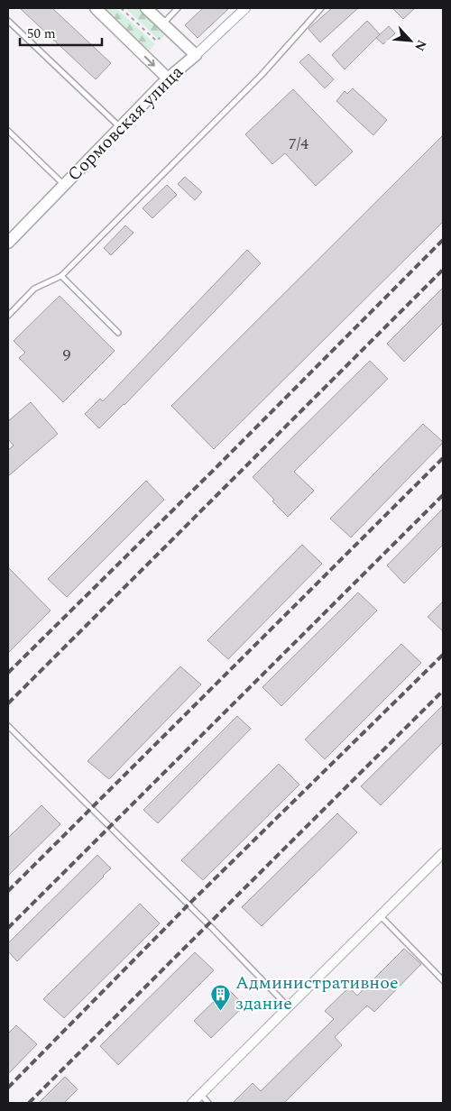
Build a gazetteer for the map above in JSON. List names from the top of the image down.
{
  "streets": {
    "street": ["Сормовская улица"]
  },
  "places": {
    "building": ["Административное здание"]
  },
  "house_numbers": ["7/4", "9"],
  "scale_bar": "50 m",
  "north": "bottom right"
}
